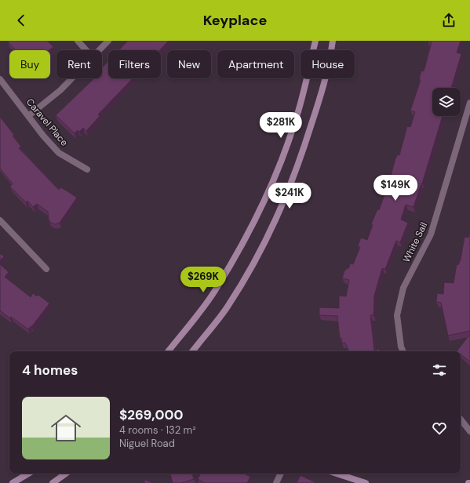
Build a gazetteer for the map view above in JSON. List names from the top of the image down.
{
  "streets": {
    "street": ["Caravel Place", "White Sail"]
  },
  "page": {
    "header": "Keyplace",
    "chip": [
      "Buy",
      "Rent",
      "Filters",
      "New",
      "Apartment",
      "House"
    ],
    "price": [
      "$281K",
      "$149K",
      "$241K",
      "$269K"
    ],
    "heading": "4 homes",
    "list": [
      {
        "name": "$269,000",
        "note": "4 rooms · 132 m² · Niguel Road"
      }
    ]
  }
}
